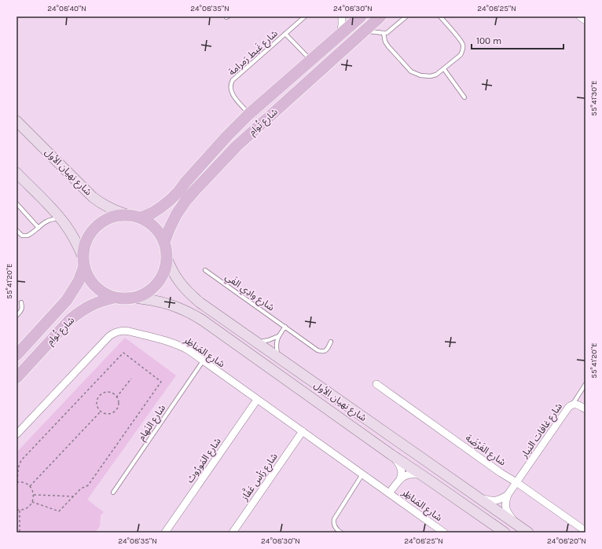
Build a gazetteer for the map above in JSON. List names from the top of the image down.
{
  "streets": {
    "main road": ["شارع تُوام", "شارع نهيان الأول"],
    "street": [
      "شارع المَناظِر",
      "شارع غافات النيار",
      "شارع الفَرْضَة",
      "شارع المَورُوث",
      "شارع رَأس عَفَّاز"
    ],
    "lane": ["شارع غَيط رَمرامة", "شارع وادِي الفَي", "شارع النَهام"]
  },
  "crossings": [
    ["شارع غَيط رَمرامة", "شارع تُوام"],
    ["شارع تُوام", "شارع نهيان الأول"],
    ["شارع نهيان الأول", "شارع المَناظِر"],
    ["شارع المَناظِر", "شارع النَهام"],
    ["شارع المَناظِر", "شارع المَورُوث"],
    ["شارع المَناظِر", "شارع رَأس عَفَّاز"],
    ["شارع غافات النيار", "شارع الفَرْضَة"]
  ],
  "scale_bar": "100 m",
  "coordinates": [
    "24°08'40\"N",
    "24°08'35\"N",
    "24°08'30\"N",
    "24°08'25\"N",
    "55°41'30\"E",
    "55°41'20\"E",
    "24°08'20\"N"
  ]
}
